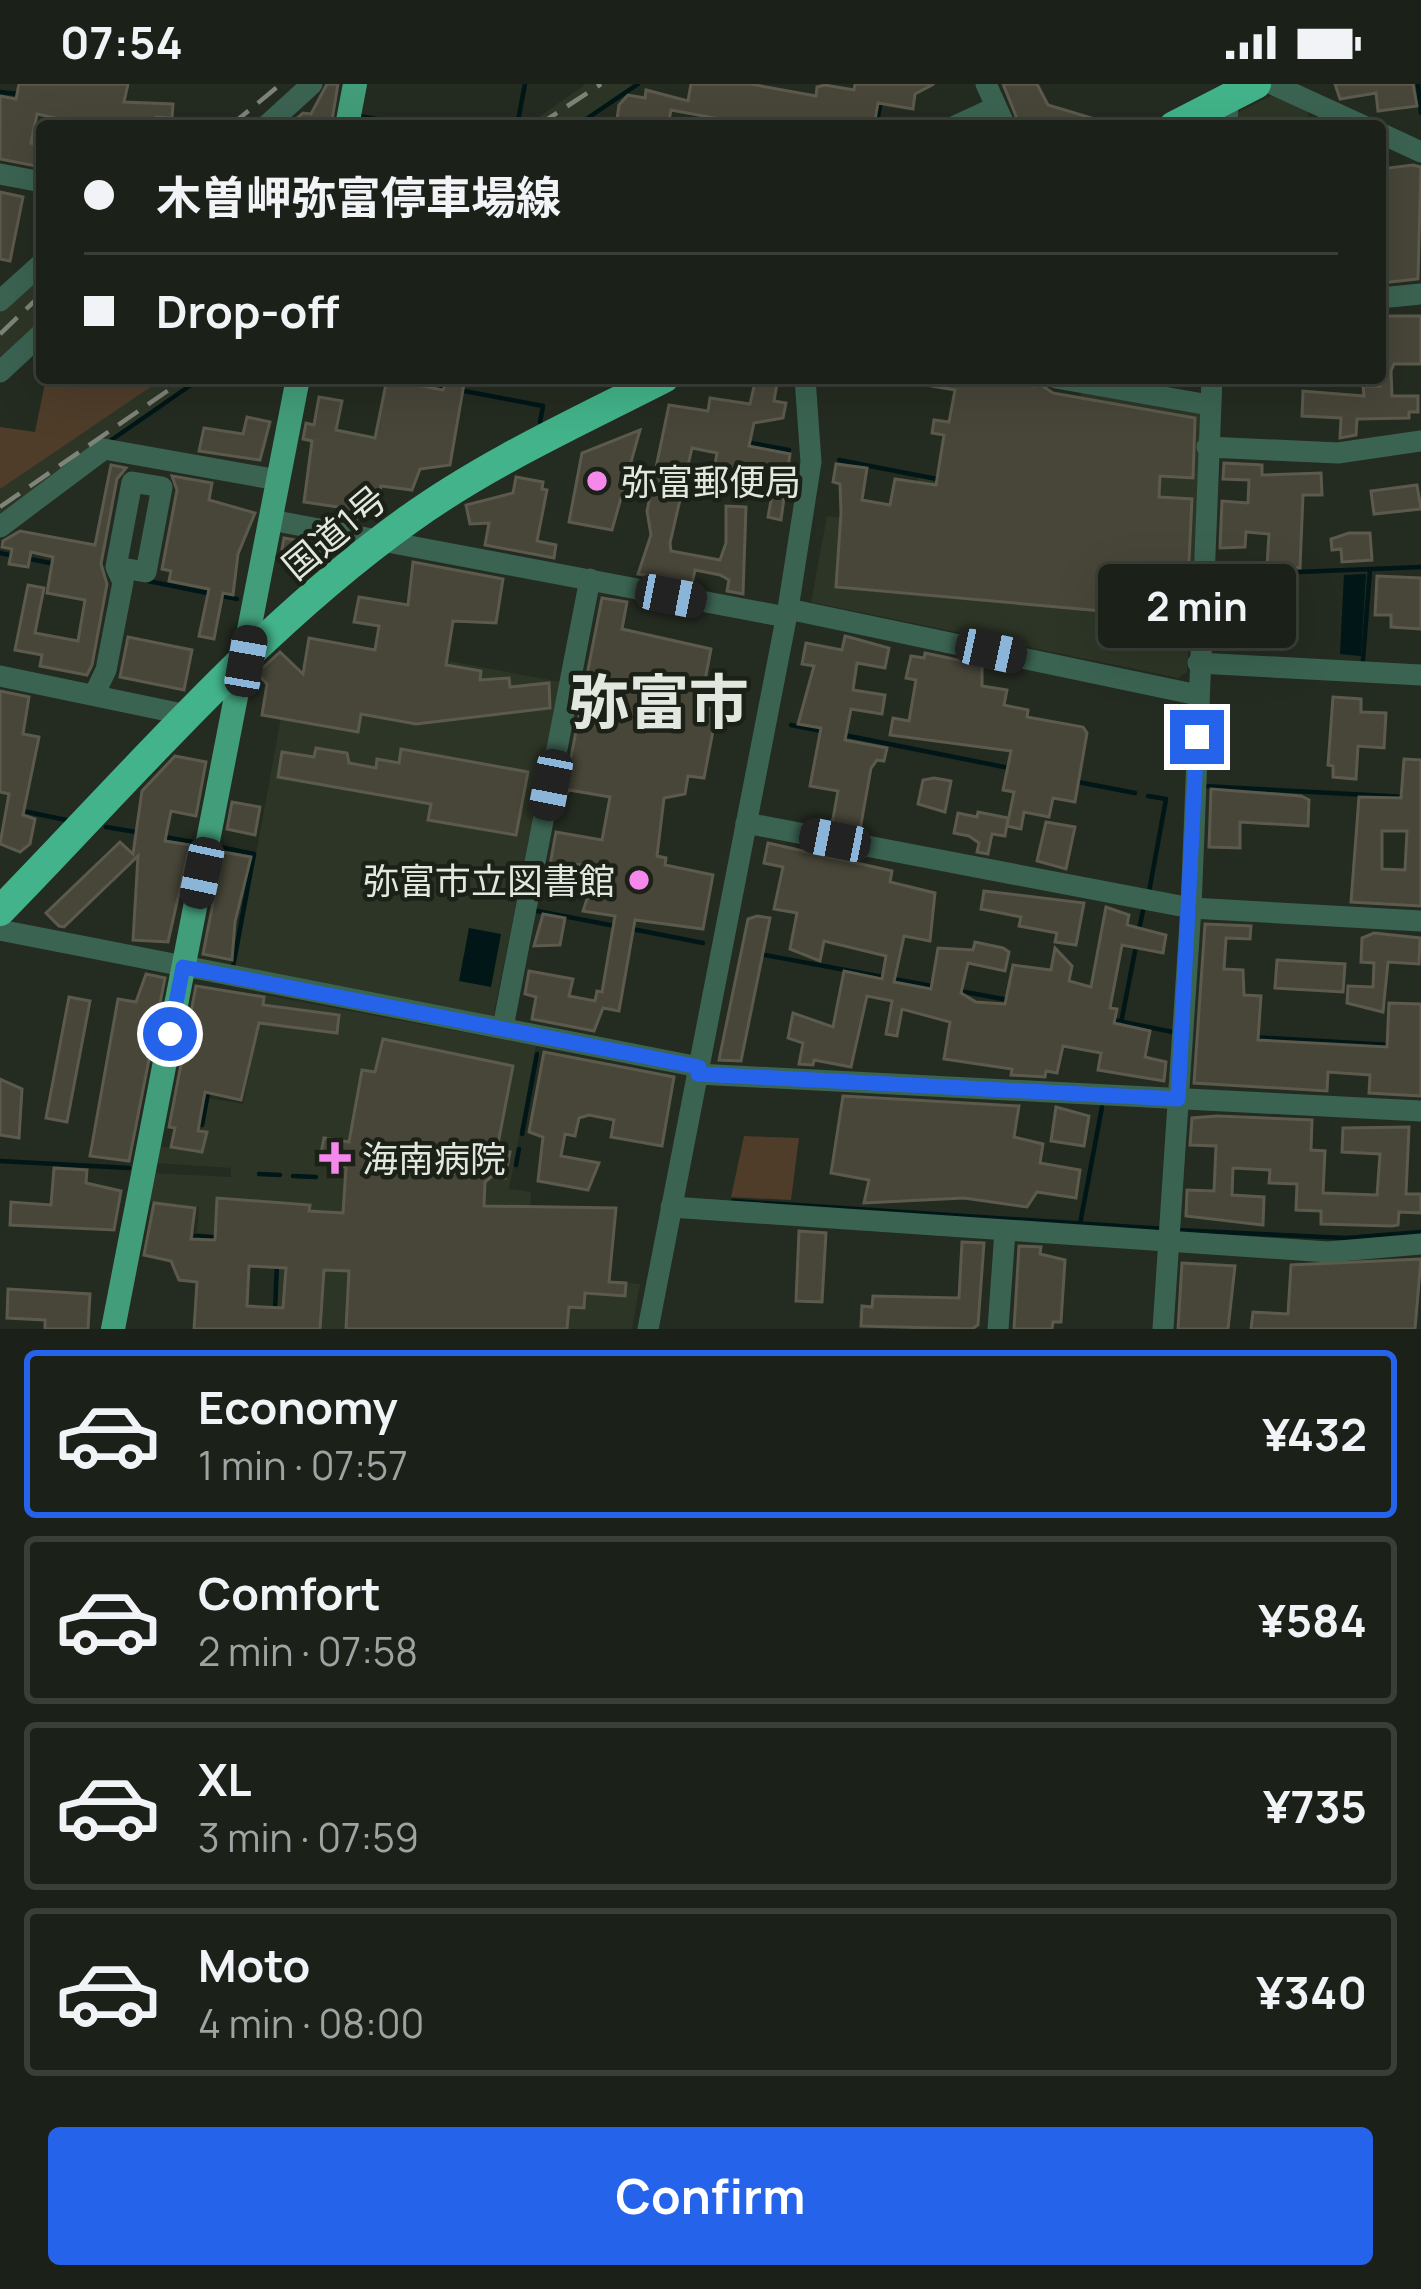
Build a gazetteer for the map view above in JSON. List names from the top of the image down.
{
  "streets": {
    "highway": ["国道1号"]
  },
  "districts": ["弥富市"],
  "places": {
    "other": ["弥富郵便局", "弥富市立図書館"],
    "health": ["海南病院"]
  },
  "page": {
    "status": "07:54",
    "banner": ["木曽岬弥富停車場線", "Drop-off"],
    "bubble": "2 min",
    "list": [
      {
        "name": "Economy",
        "note": "1 min · 07:57",
        "value": "¥432"
      },
      {
        "name": "Comfort",
        "note": "2 min · 07:58",
        "value": "¥584"
      },
      {
        "name": "XL",
        "note": "3 min · 07:59",
        "value": "¥735"
      },
      {
        "name": "Moto",
        "note": "4 min · 08:00",
        "value": "¥340"
      }
    ],
    "buttons": "Confirm"
  }
}
